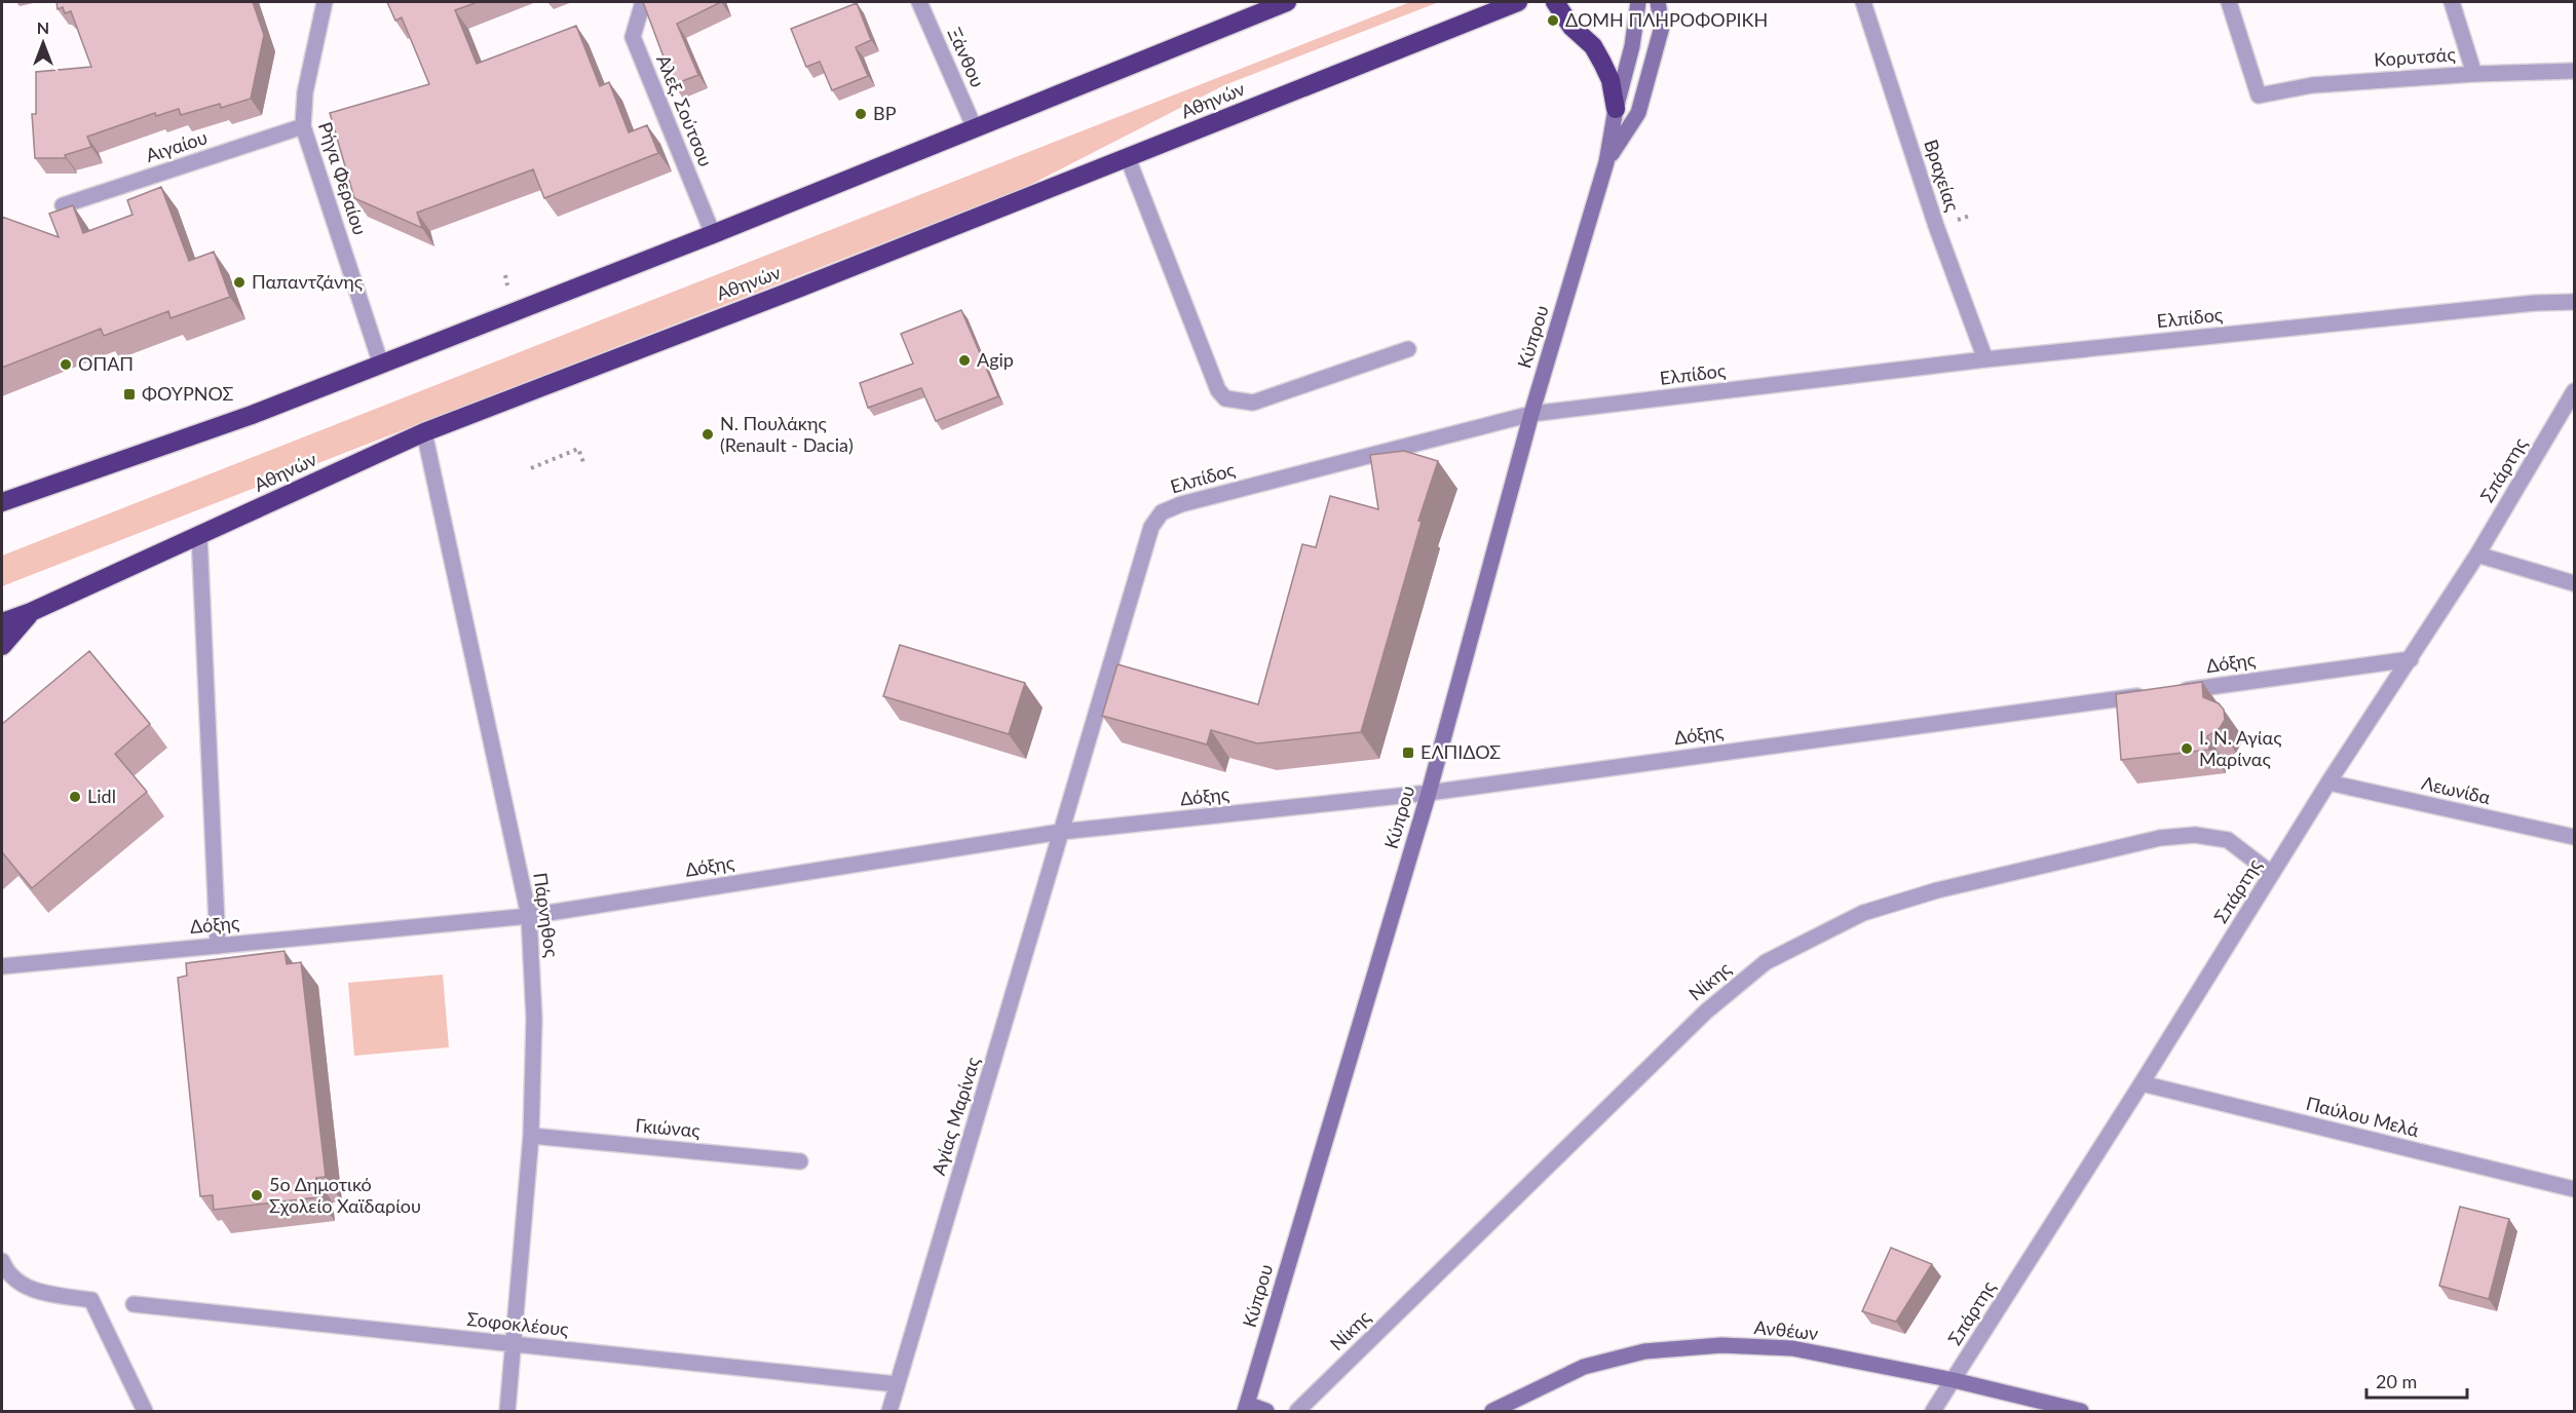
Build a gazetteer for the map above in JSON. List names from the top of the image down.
{
  "streets": {
    "highway": ["Αθηνών"],
    "street": [
      "Ξάνθου",
      "Κορυτσάς",
      "Αλεξ. Σούτσου",
      "Αιγαίου",
      "Βραχείας",
      "Ρήγα Φεραίου",
      "Ελπίδος",
      "Κύπρου",
      "Σπάρτης",
      "Δόξης",
      "Λεωνίδα",
      "Πάρνηθος",
      "Νίκης",
      "Αγίας Μαρίνας",
      "Παύλου Μελά",
      "Γκιώνας",
      "Σοφοκλέους",
      "Ανθέων"
    ]
  },
  "crossings": [
    ["Αθηνών", "Πάρνηθος"],
    ["Αιγαίου", "Ρήγα Φεραίου"],
    ["Βραχείας", "Ελπίδος"],
    ["Ελπίδος", "Κύπρου"],
    ["Ελπίδος", "Δόξης"],
    ["Ελπίδος", "Αγίας Μαρίνας"],
    ["Κύπρου", "Δόξης"],
    ["Σπάρτης", "Δόξης"],
    ["Σπάρτης", "Λεωνίδα"],
    ["Σπάρτης", "Νίκης"],
    ["Σπάρτης", "Παύλου Μελά"],
    ["Σπάρτης", "Ανθέων"],
    ["Δόξης", "Πάρνηθος"],
    ["Δόξης", "Αγίας Μαρίνας"],
    ["Πάρνηθος", "Γκιώνας"],
    ["Πάρνηθος", "Σοφοκλέους"],
    ["Αγίας Μαρίνας", "Σοφοκλέους"]
  ],
  "places": {
    "other": [
      "ΔΟΜΗ ΠΛΗΡΟΦΟΡΙΚΗ",
      "BP",
      "Παπαντζάνης",
      "Agip",
      "ΟΠΑΠ",
      "Ν. Πουλάκης (Renault - Dacia)",
      "Ι. Ν. Αγίας Μαρίνας",
      "Lidl",
      "5ο Δημοτικό Σχολείο Χαϊδαρίου"
    ],
    "transit": ["ΦΟΥΡΝΟΣ", "ΕΛΠΙΔΟΣ"]
  },
  "scale_bar": "20 m",
  "north": "top"
}
